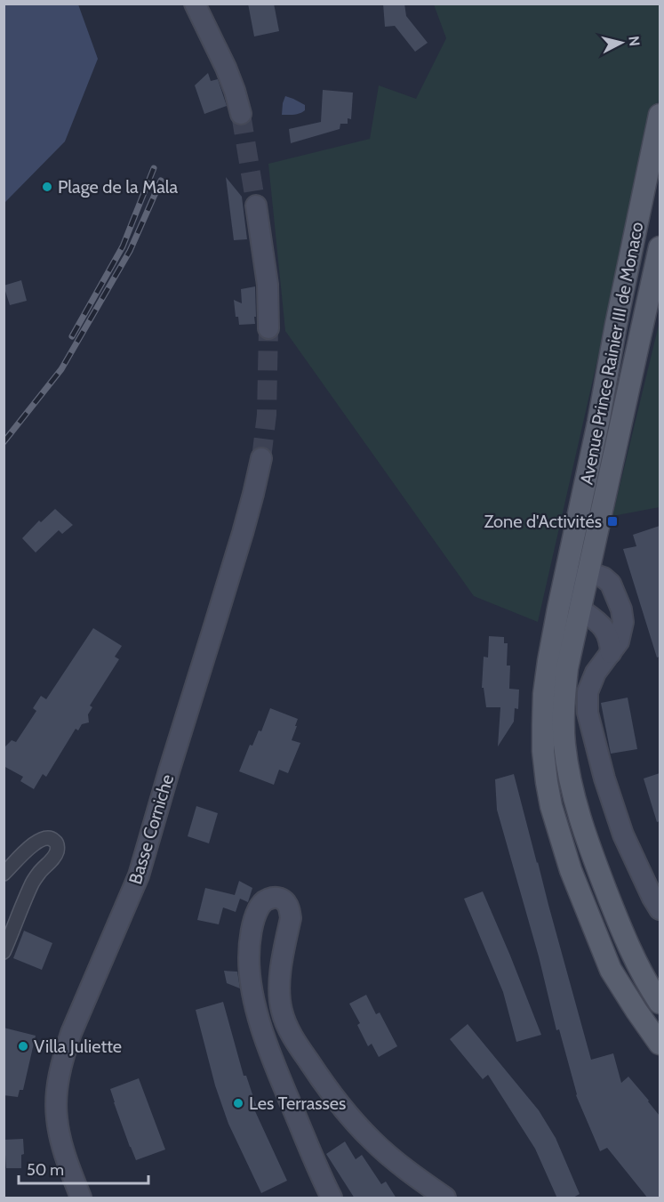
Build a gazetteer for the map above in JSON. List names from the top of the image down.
{
  "streets": {
    "main road": ["Avenue Prince Rainier III de Monaco"],
    "street": ["Basse Corniche"]
  },
  "places": {
    "other": ["Plage de la Mala", "Villa Juliette", "Les Terrasses"],
    "transit": ["Zone d'Activités"]
  },
  "scale_bar": "50 m",
  "north": "right"
}
